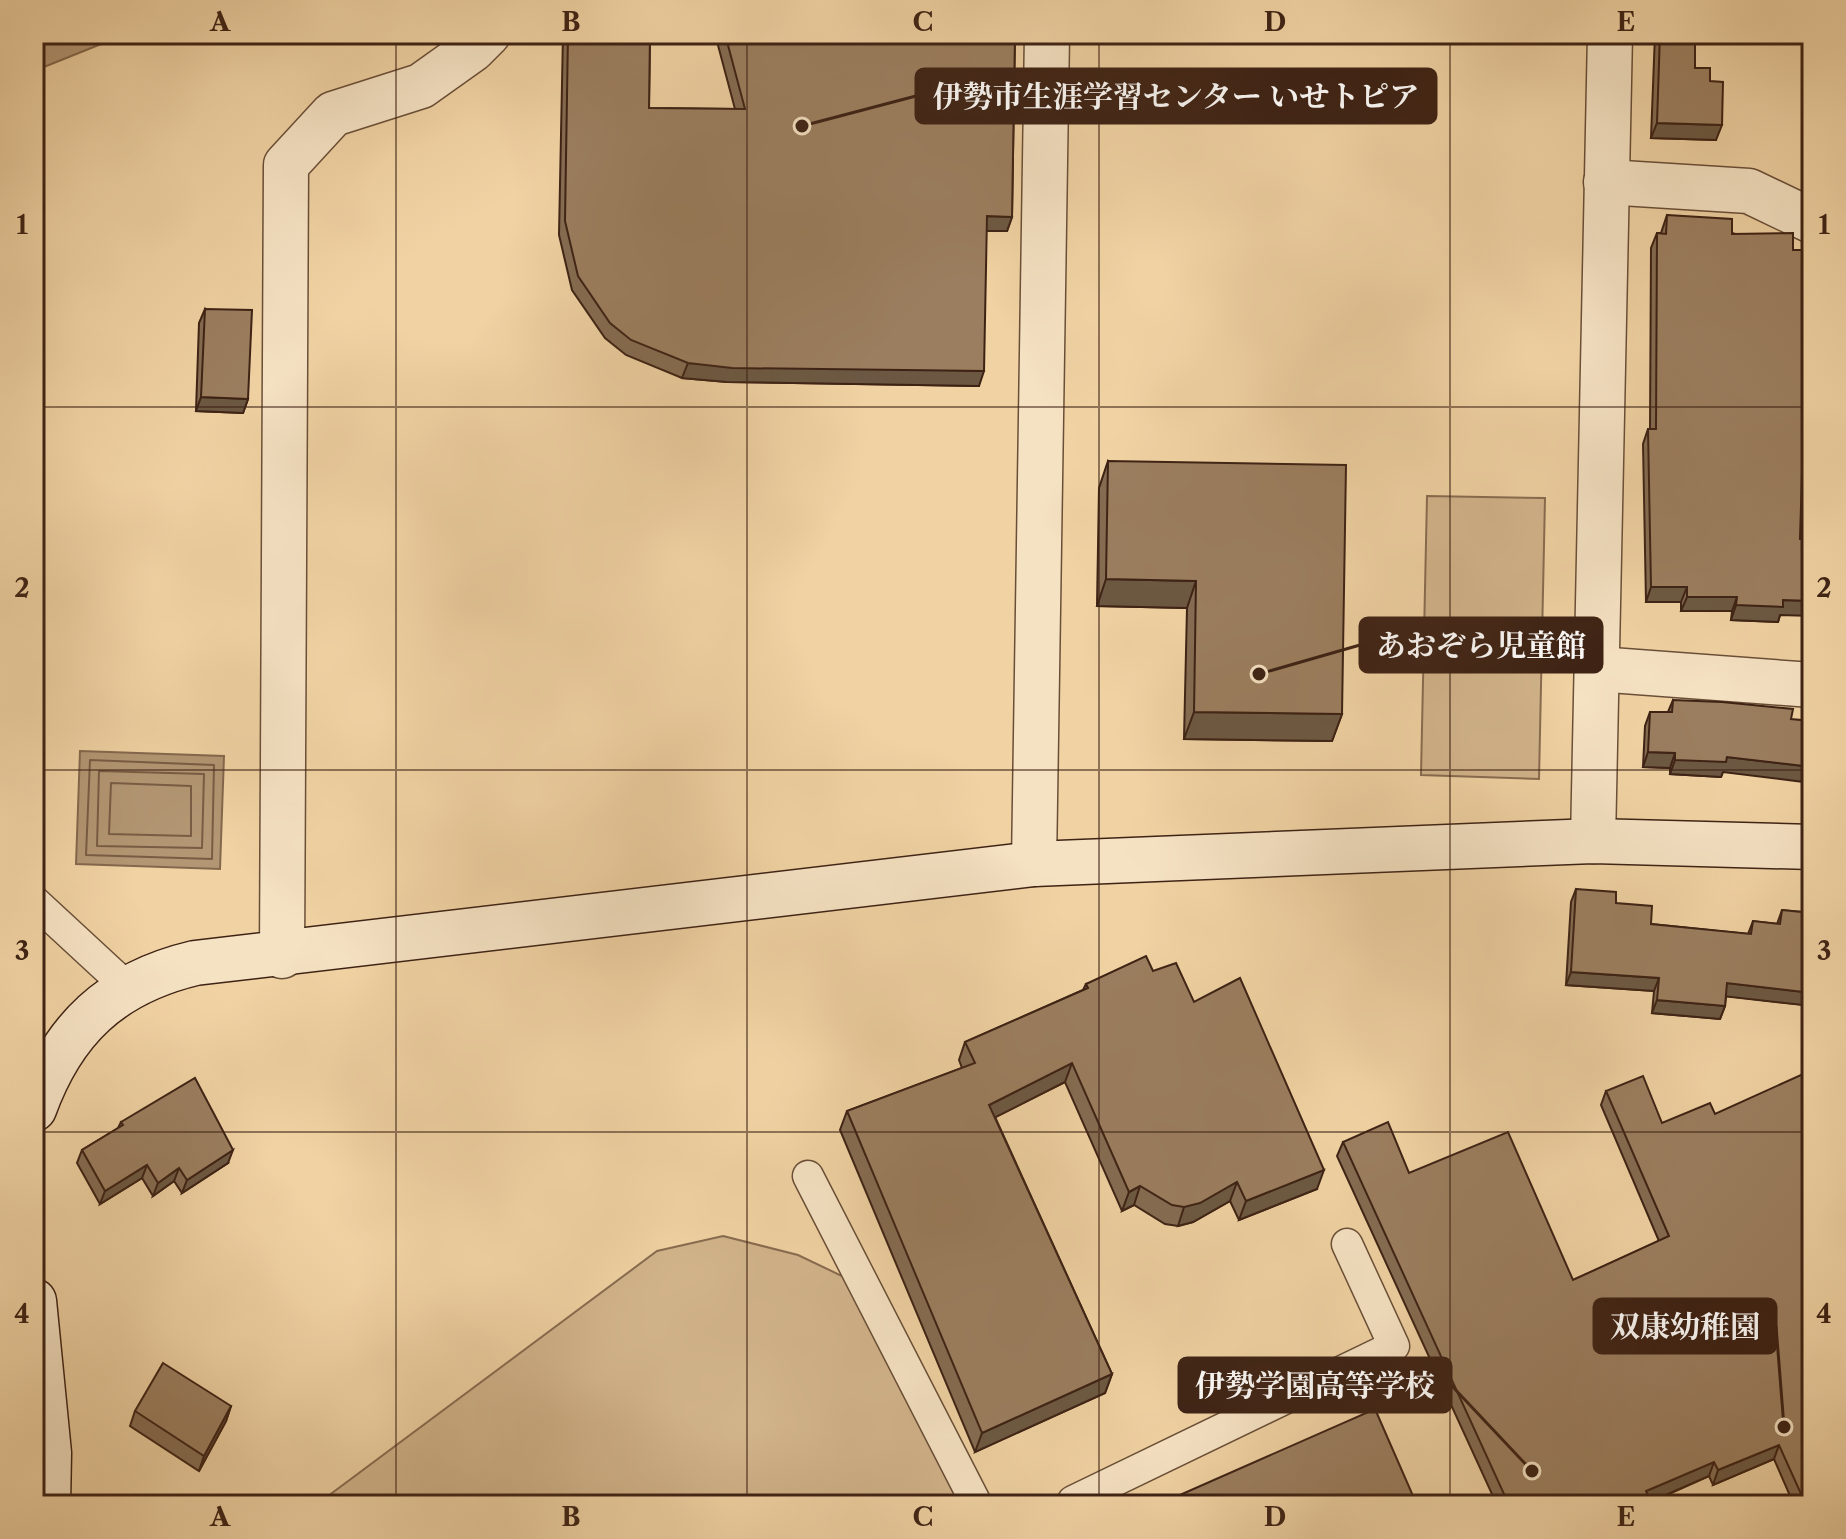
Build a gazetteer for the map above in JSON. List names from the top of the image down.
{
  "places": [
    "伊勢市生涯学習センター いせトピア",
    "あおぞら児童館",
    "双康幼稚園",
    "伊勢学園高等学校"
  ],
  "grid": {
    "columns": [
      "A",
      "B",
      "C",
      "D",
      "E"
    ],
    "rows": [
      "1",
      "2",
      "3",
      "4"
    ]
  }
}
